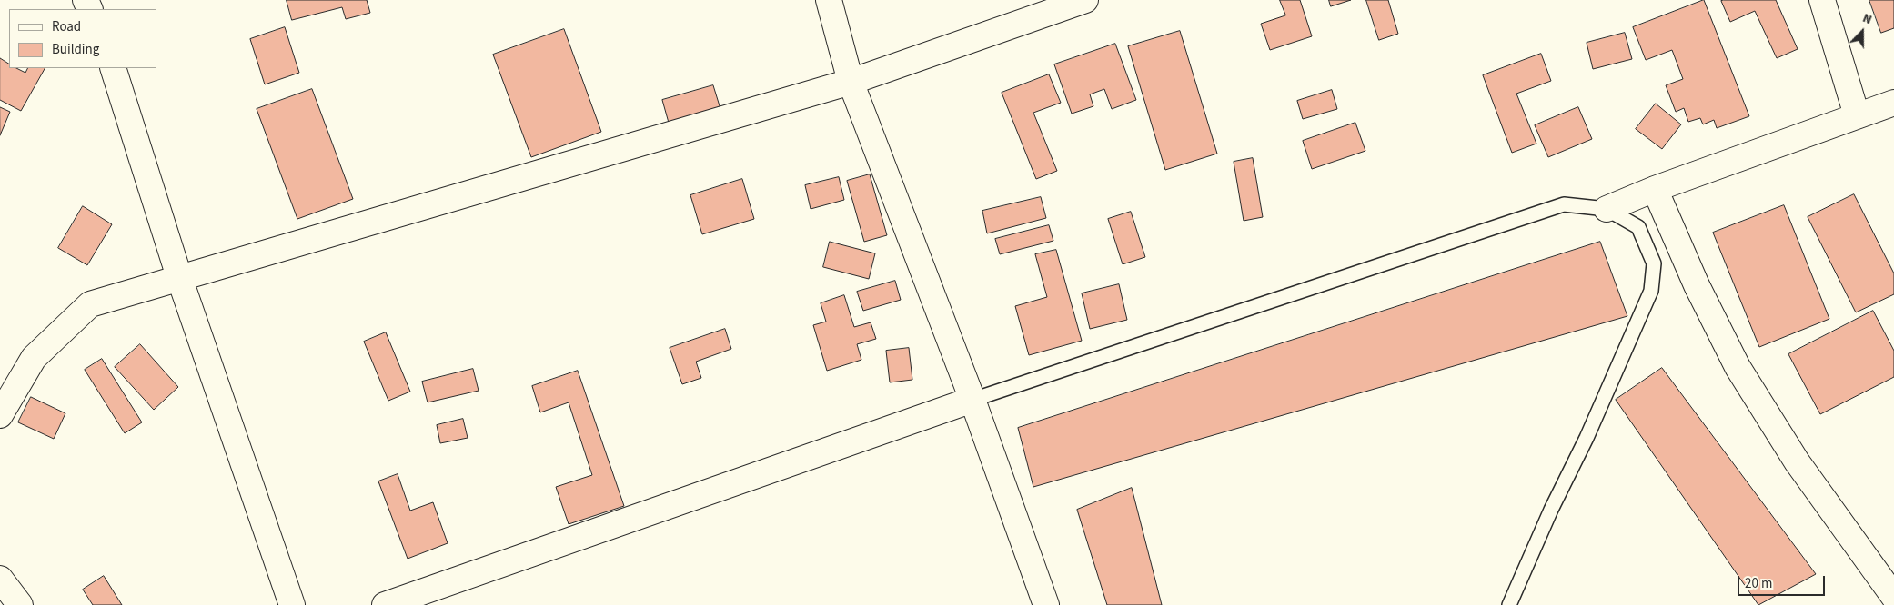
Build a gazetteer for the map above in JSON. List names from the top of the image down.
{
  "legend": ["Road", "Building"],
  "scale_bar": "20 m",
  "north": "top"
}
